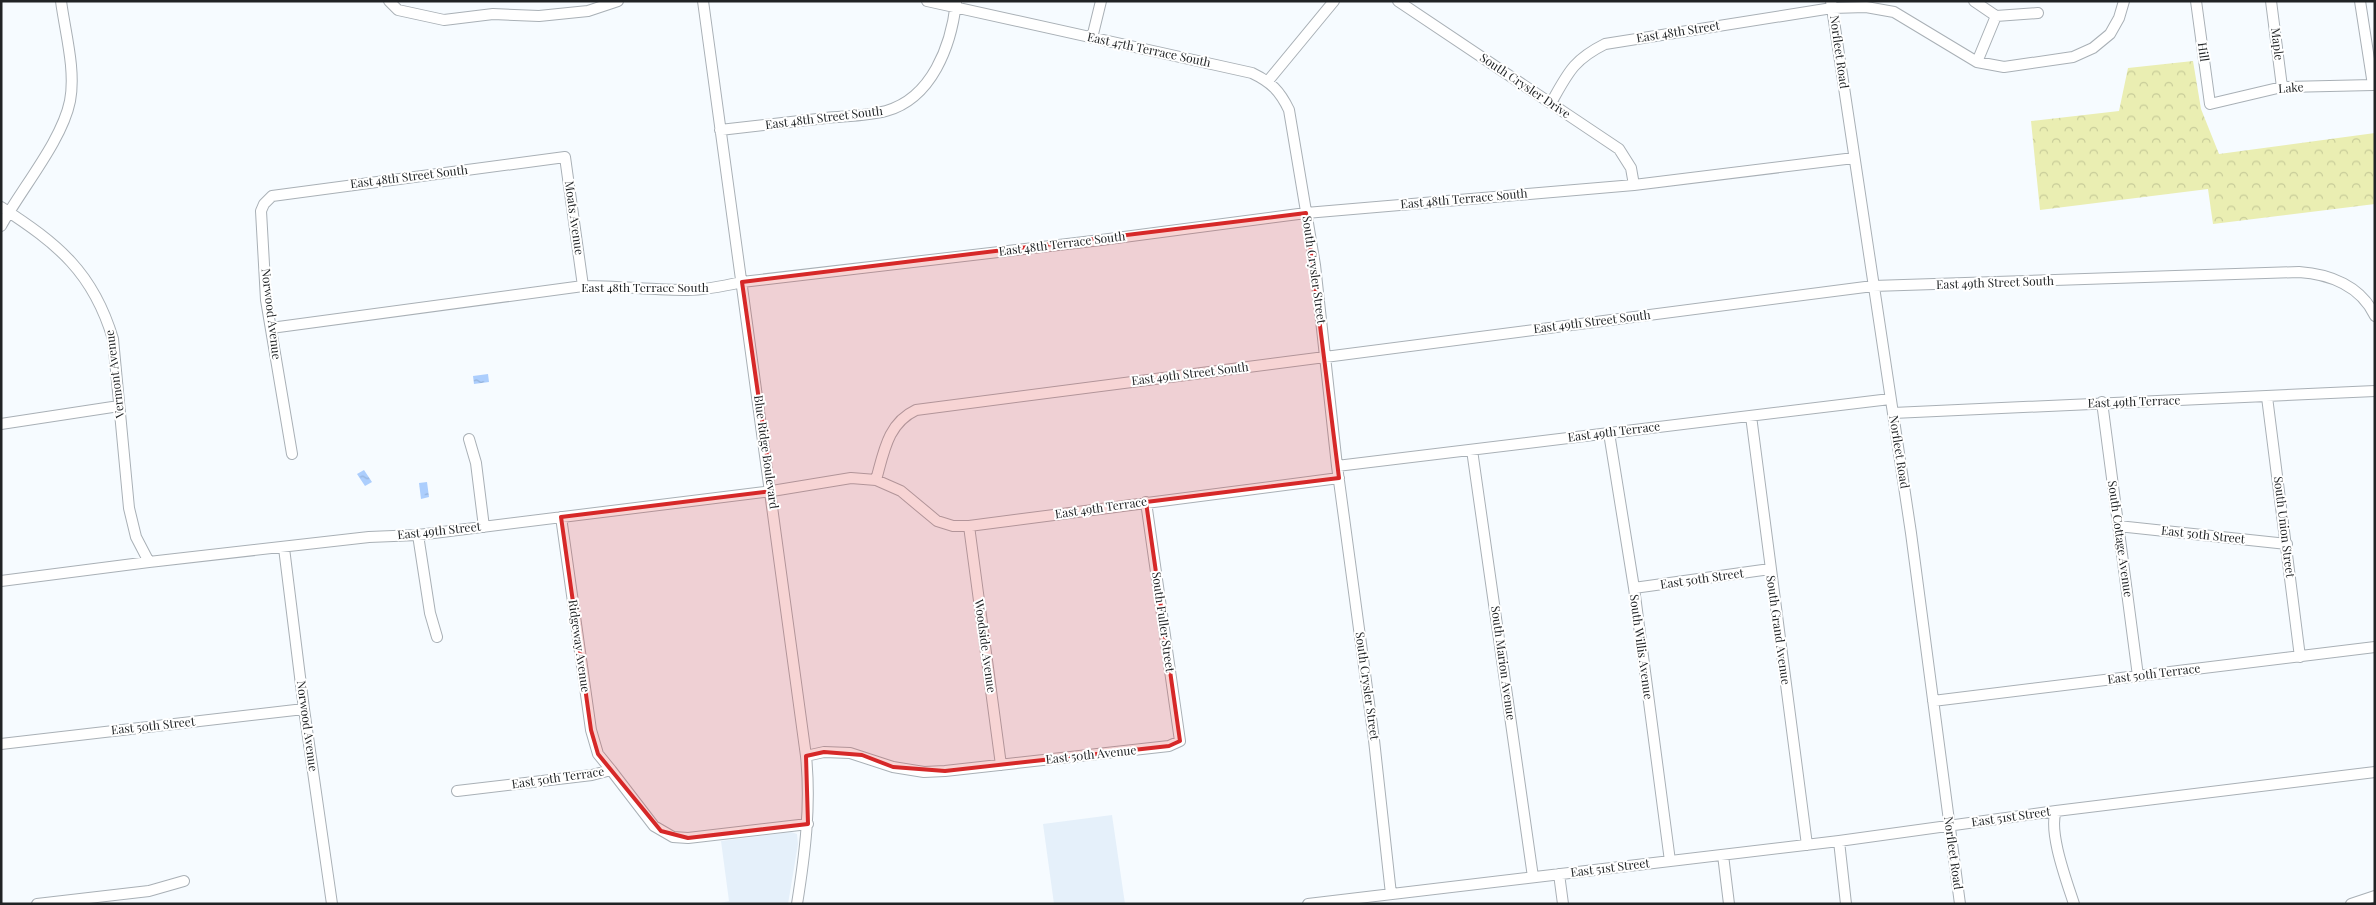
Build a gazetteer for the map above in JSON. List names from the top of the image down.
{
  "streets": {
    "street": [
      "East 48th Street",
      "Maple",
      "East 47th Terrace South",
      "Norfleet Road",
      "Hill",
      "South Crysler Drive",
      "Lake",
      "East 48th Street South",
      "East 48th Terrace South",
      "Moats Avenue",
      "South Crysler Street",
      "East 49th Street South",
      "Norwood Avenue",
      "Vermont Avenue",
      "East 49th Terrace",
      "Blue Ridge Boulevard",
      "South Union Street",
      "East 49th Street",
      "East 50th Street",
      "South Cottage Avenue",
      "South Fuller Street",
      "South Grand Avenue",
      "Ridgeway Avenue",
      "Woodside Avenue",
      "South Willis Avenue",
      "South Marion Avenue",
      "East 50th Terrace",
      "East 50th Avenue",
      "East 51st Street"
    ]
  },
  "crossings": [
    ["East 48th Street", "Norfleet Road"],
    ["East 48th Street", "South Crysler Drive"],
    ["Maple", "Lake"],
    ["East 47th Terrace South", "East 48th Street South"],
    ["East 47th Terrace South", "South Crysler Street"],
    ["Norfleet Road", "East 48th Terrace South"],
    ["Norfleet Road", "East 49th Street South"],
    ["Norfleet Road", "East 49th Terrace"],
    ["Norfleet Road", "East 50th Terrace"],
    ["Norfleet Road", "East 51st Street"],
    ["Hill", "Lake"],
    ["South Crysler Drive", "East 48th Terrace South"],
    ["East 48th Street South", "Moats Avenue"],
    ["East 48th Street South", "Norwood Avenue"],
    ["East 48th Street South", "Blue Ridge Boulevard"],
    ["East 48th Terrace South", "Moats Avenue"],
    ["East 48th Terrace South", "South Crysler Street"],
    ["East 48th Terrace South", "Norwood Avenue"],
    ["East 48th Terrace South", "Blue Ridge Boulevard"],
    ["South Crysler Street", "East 49th Street South"],
    ["South Crysler Street", "East 49th Terrace"],
    ["East 49th Street South", "East 49th Terrace"],
    ["East 49th Street South", "East 49th Street"],
    ["Norwood Avenue", "East 49th Street"],
    ["Norwood Avenue", "East 50th Street"],
    ["Vermont Avenue", "East 49th Street"],
    ["East 49th Terrace", "South Union Street"],
    ["East 49th Terrace", "East 49th Street"],
    ["East 49th Terrace", "South Cottage Avenue"],
    ["East 49th Terrace", "South Fuller Street"],
    ["East 49th Terrace", "South Grand Avenue"],
    ["East 49th Terrace", "Woodside Avenue"],
    ["East 49th Terrace", "South Willis Avenue"],
    ["East 49th Terrace", "South Marion Avenue"],
    ["Blue Ridge Boulevard", "East 49th Street"],
    ["Blue Ridge Boulevard", "East 50th Terrace"],
    ["South Union Street", "East 50th Street"],
    ["South Union Street", "East 50th Terrace"],
    ["East 49th Street", "Ridgeway Avenue"],
    ["East 50th Street", "South Cottage Avenue"],
    ["East 50th Street", "South Grand Avenue"],
    ["East 50th Street", "South Willis Avenue"],
    ["South Cottage Avenue", "East 50th Terrace"],
    ["South Fuller Street", "East 50th Avenue"],
    ["South Grand Avenue", "East 51st Street"],
    ["Ridgeway Avenue", "East 50th Terrace"],
    ["Woodside Avenue", "East 50th Avenue"],
    ["South Willis Avenue", "East 51st Street"],
    ["South Marion Avenue", "East 51st Street"]
  ]
}
